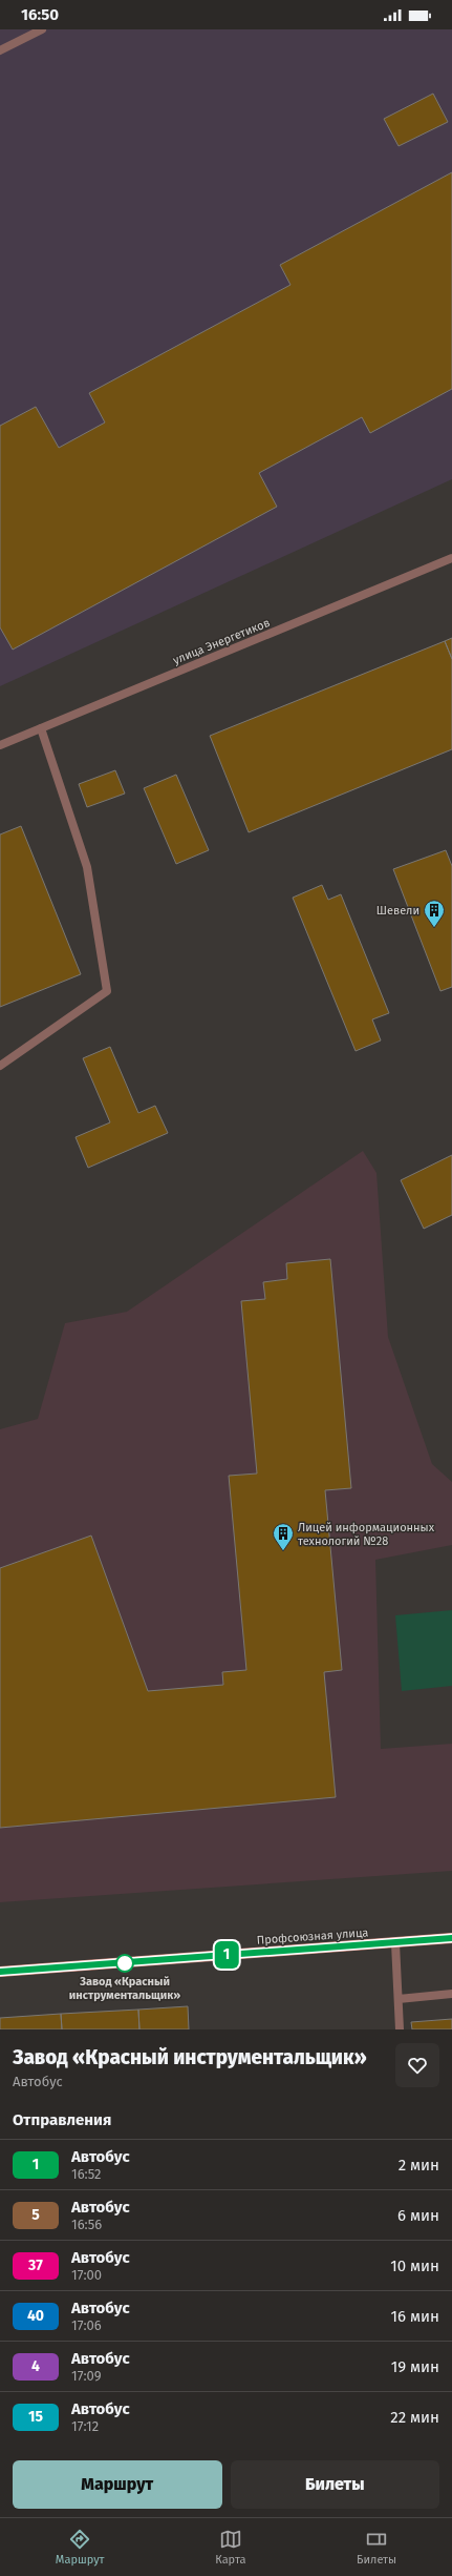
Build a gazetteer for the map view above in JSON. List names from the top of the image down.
{
  "streets": {
    "main road": ["Профсоюзная улица"],
    "street": ["улица Энергетиков"]
  },
  "places": {
    "building": ["Шевели", "Лицей информационных технологий №28"],
    "other": ["Завод «Красный инструментальщик»"]
  },
  "lines": ["bus line 1"],
  "page": {
    "status": "16:50",
    "on_map": "1",
    "heading": [
      ["Завод «Красный инструментальщик»", "Автобус"],
      "Отправления"
    ],
    "list": [
      {
        "mark": "1",
        "name": "Автобус",
        "note": "16:52",
        "value": "2 мин"
      },
      {
        "mark": "5",
        "name": "Автобус",
        "note": "16:56",
        "value": "6 мин"
      },
      {
        "mark": "37",
        "name": "Автобус",
        "note": "17:00",
        "value": "10 мин"
      },
      {
        "mark": "40",
        "name": "Автобус",
        "note": "17:06",
        "value": "16 мин"
      },
      {
        "mark": "4",
        "name": "Автобус",
        "note": "17:09",
        "value": "19 мин"
      },
      {
        "mark": "15",
        "name": "Автобус",
        "note": "17:12",
        "value": "22 мин"
      }
    ],
    "buttons": ["Маршрут", "Билеты"],
    "tabs": ["Маршрут", "Карта", "Билеты"]
  }
}
